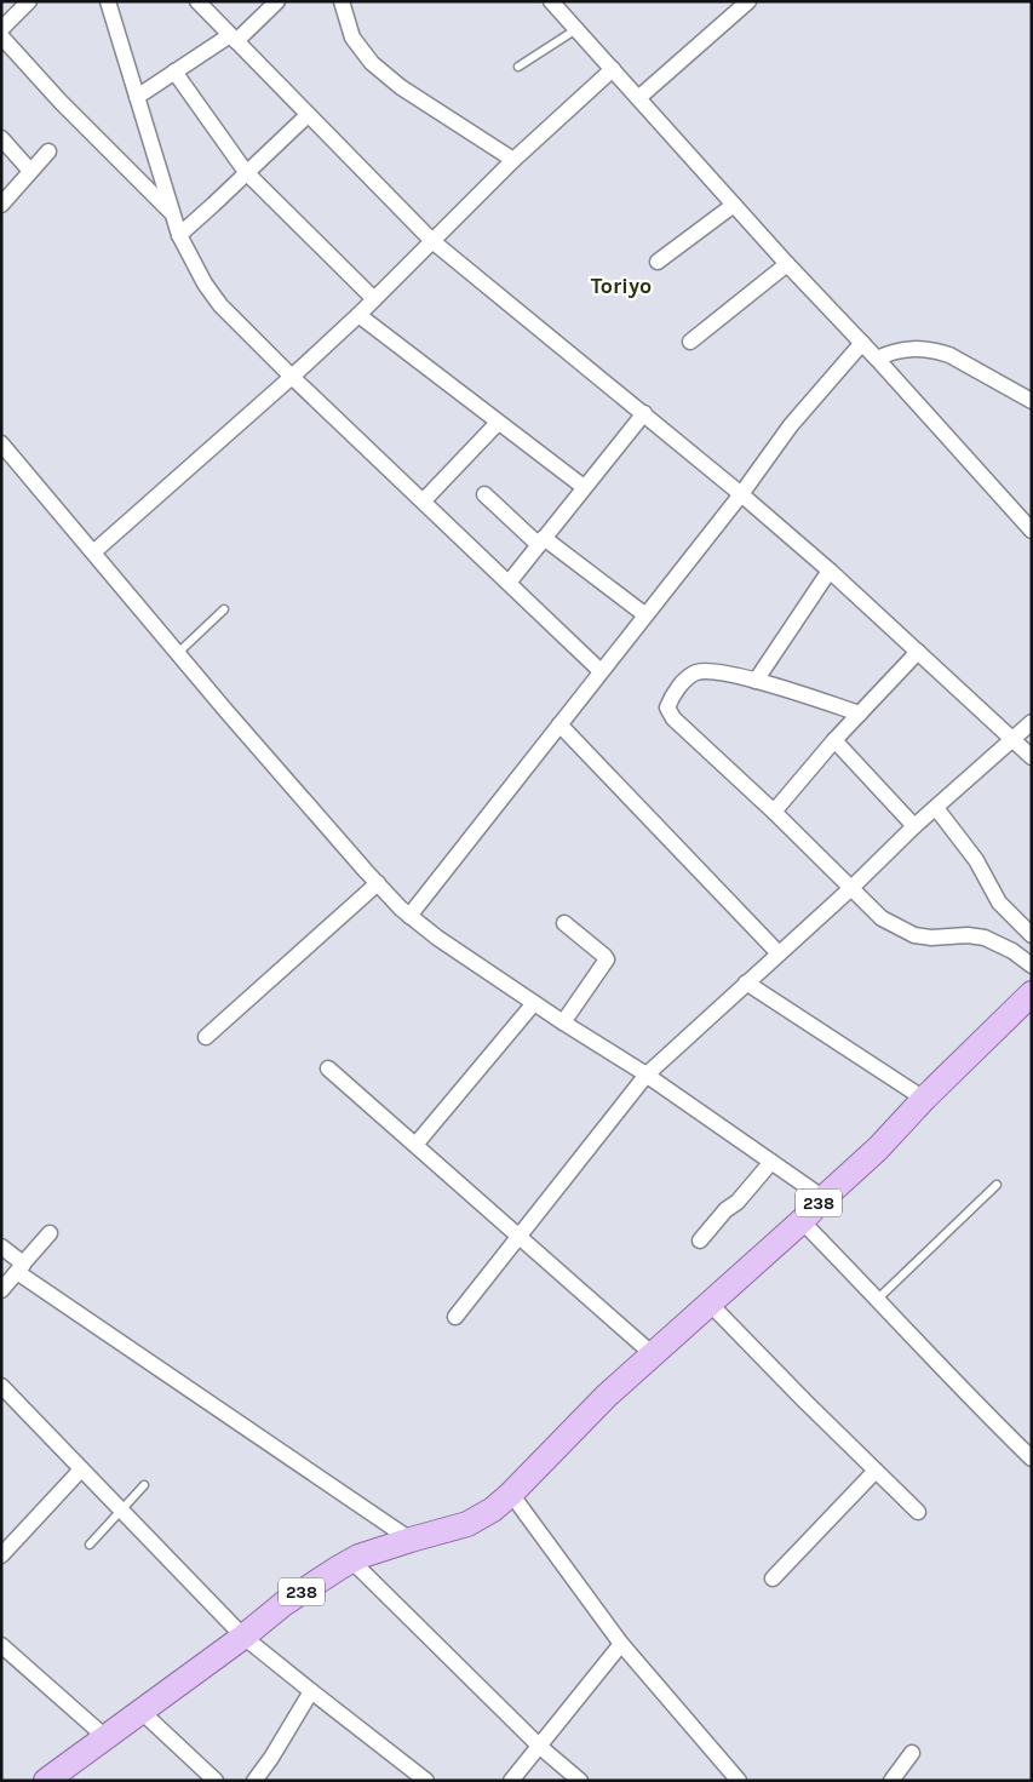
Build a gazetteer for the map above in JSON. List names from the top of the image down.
{
  "streets": {
    "main road": ["238"]
  },
  "districts": ["Toriyo"]
}
